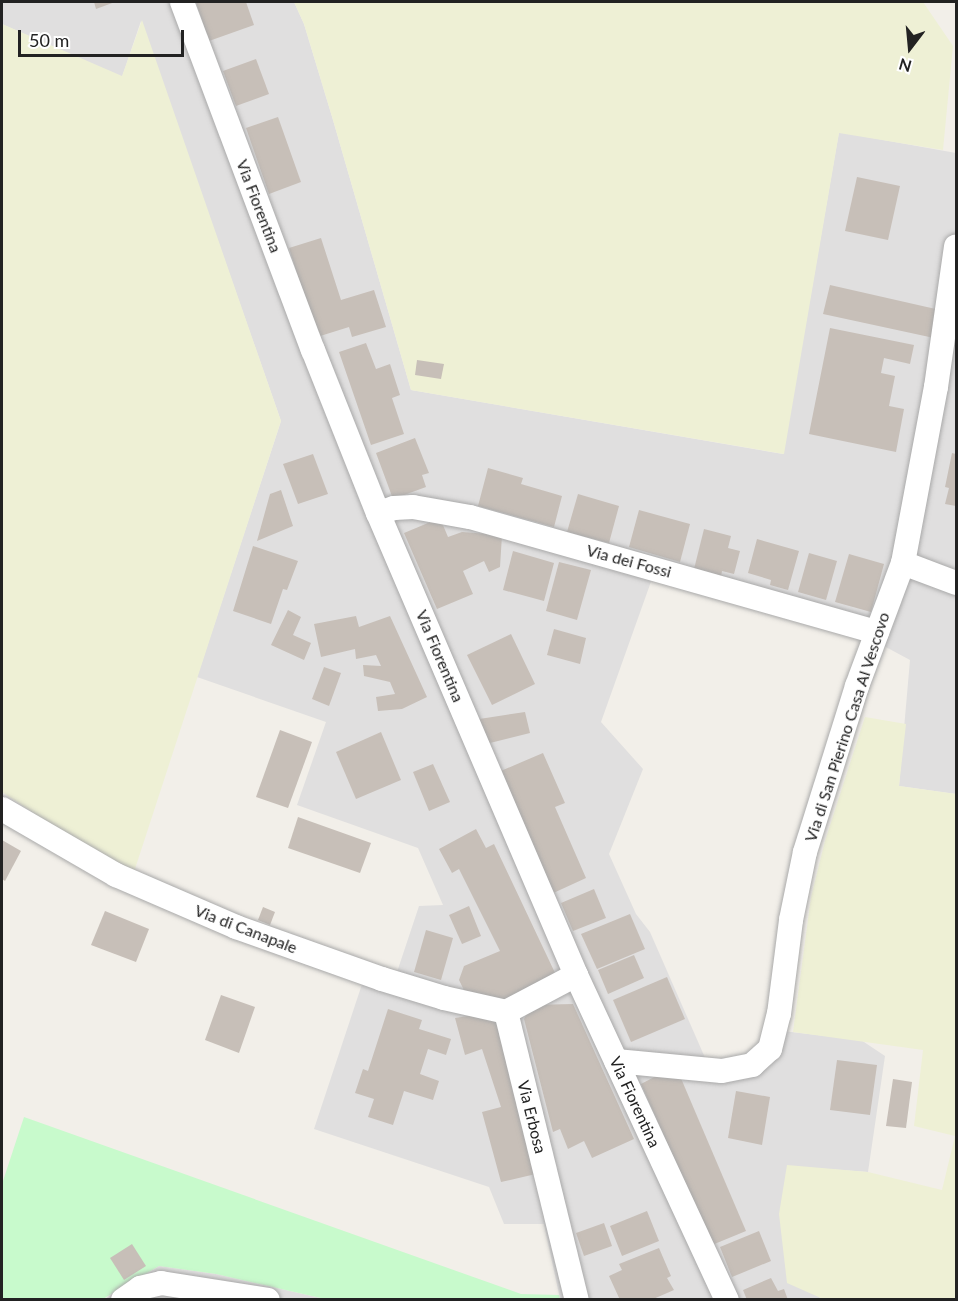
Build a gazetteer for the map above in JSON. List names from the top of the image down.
{
  "streets": {
    "street": [
      "Via Fiorentina",
      "Via dei Fossi",
      "Via di San Pierino Casa Al Vescovo",
      "Via di Canapale",
      "Via Erbosa"
    ]
  },
  "crossings": [
    ["Via Fiorentina", "Via dei Fossi"],
    ["Via Fiorentina", "Via di San Pierino Casa Al Vescovo"],
    ["Via dei Fossi", "Via di San Pierino Casa Al Vescovo"],
    ["Via di Canapale", "Via Erbosa"]
  ],
  "scale_bar": "50 m",
  "north": "bottom"
}
